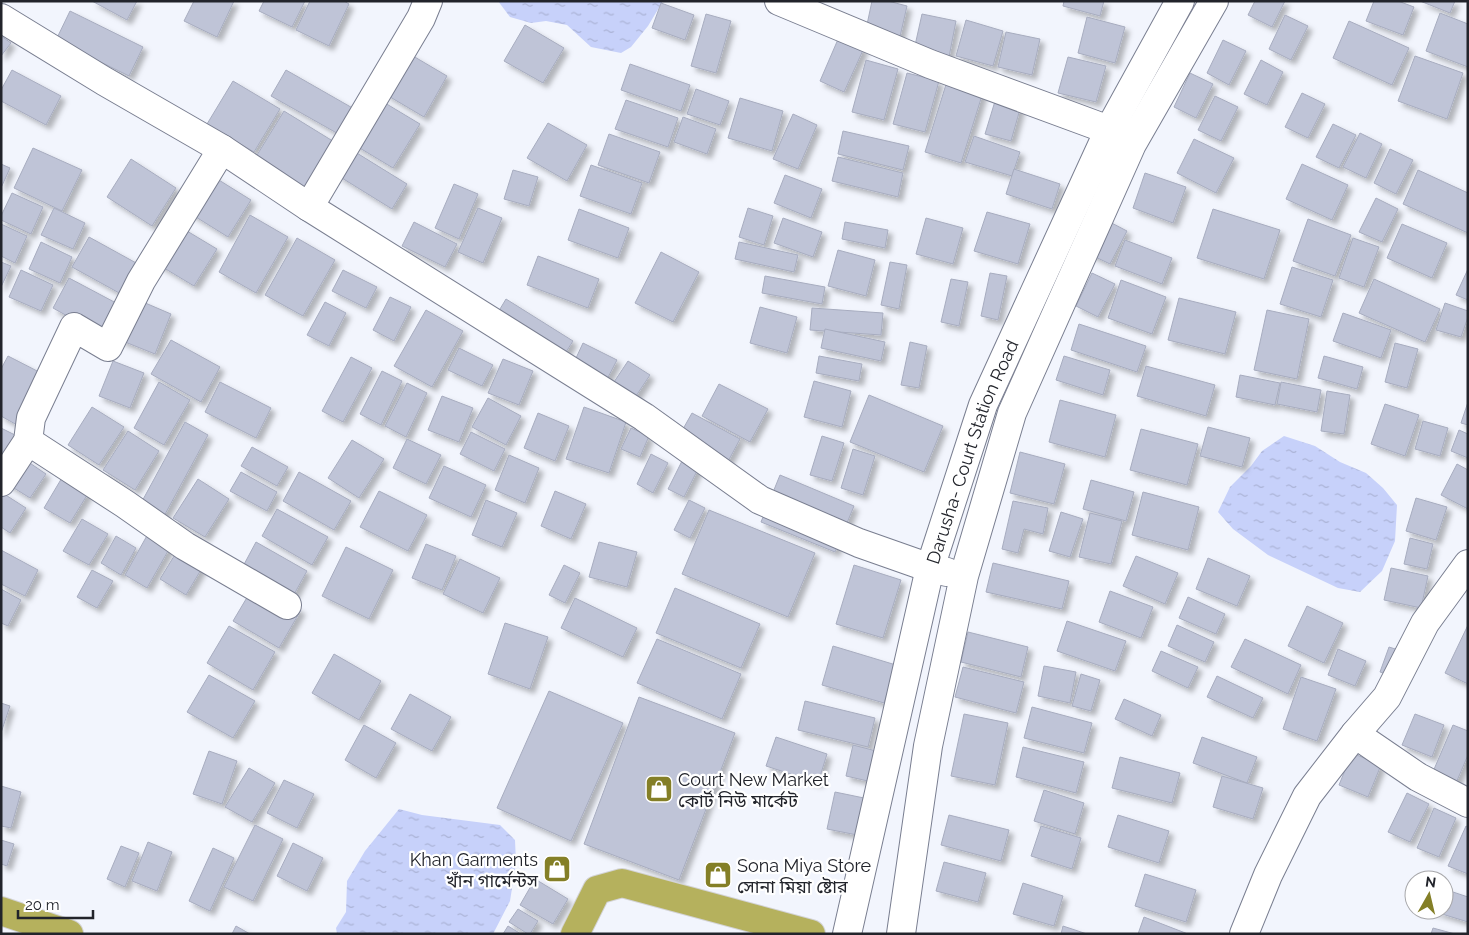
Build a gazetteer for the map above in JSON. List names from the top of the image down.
{
  "streets": {
    "street": ["Darusha- Court Station Road"]
  },
  "places": {
    "shop": ["Court New Market কোর্ট নিউ মার্কেট", "Khan Garments খাঁন গার্মেন্টস", "Sona Miya Store সোনা মিয়া ষ্টোর"]
  },
  "scale_bar": "20 m",
  "north": "top"
}
